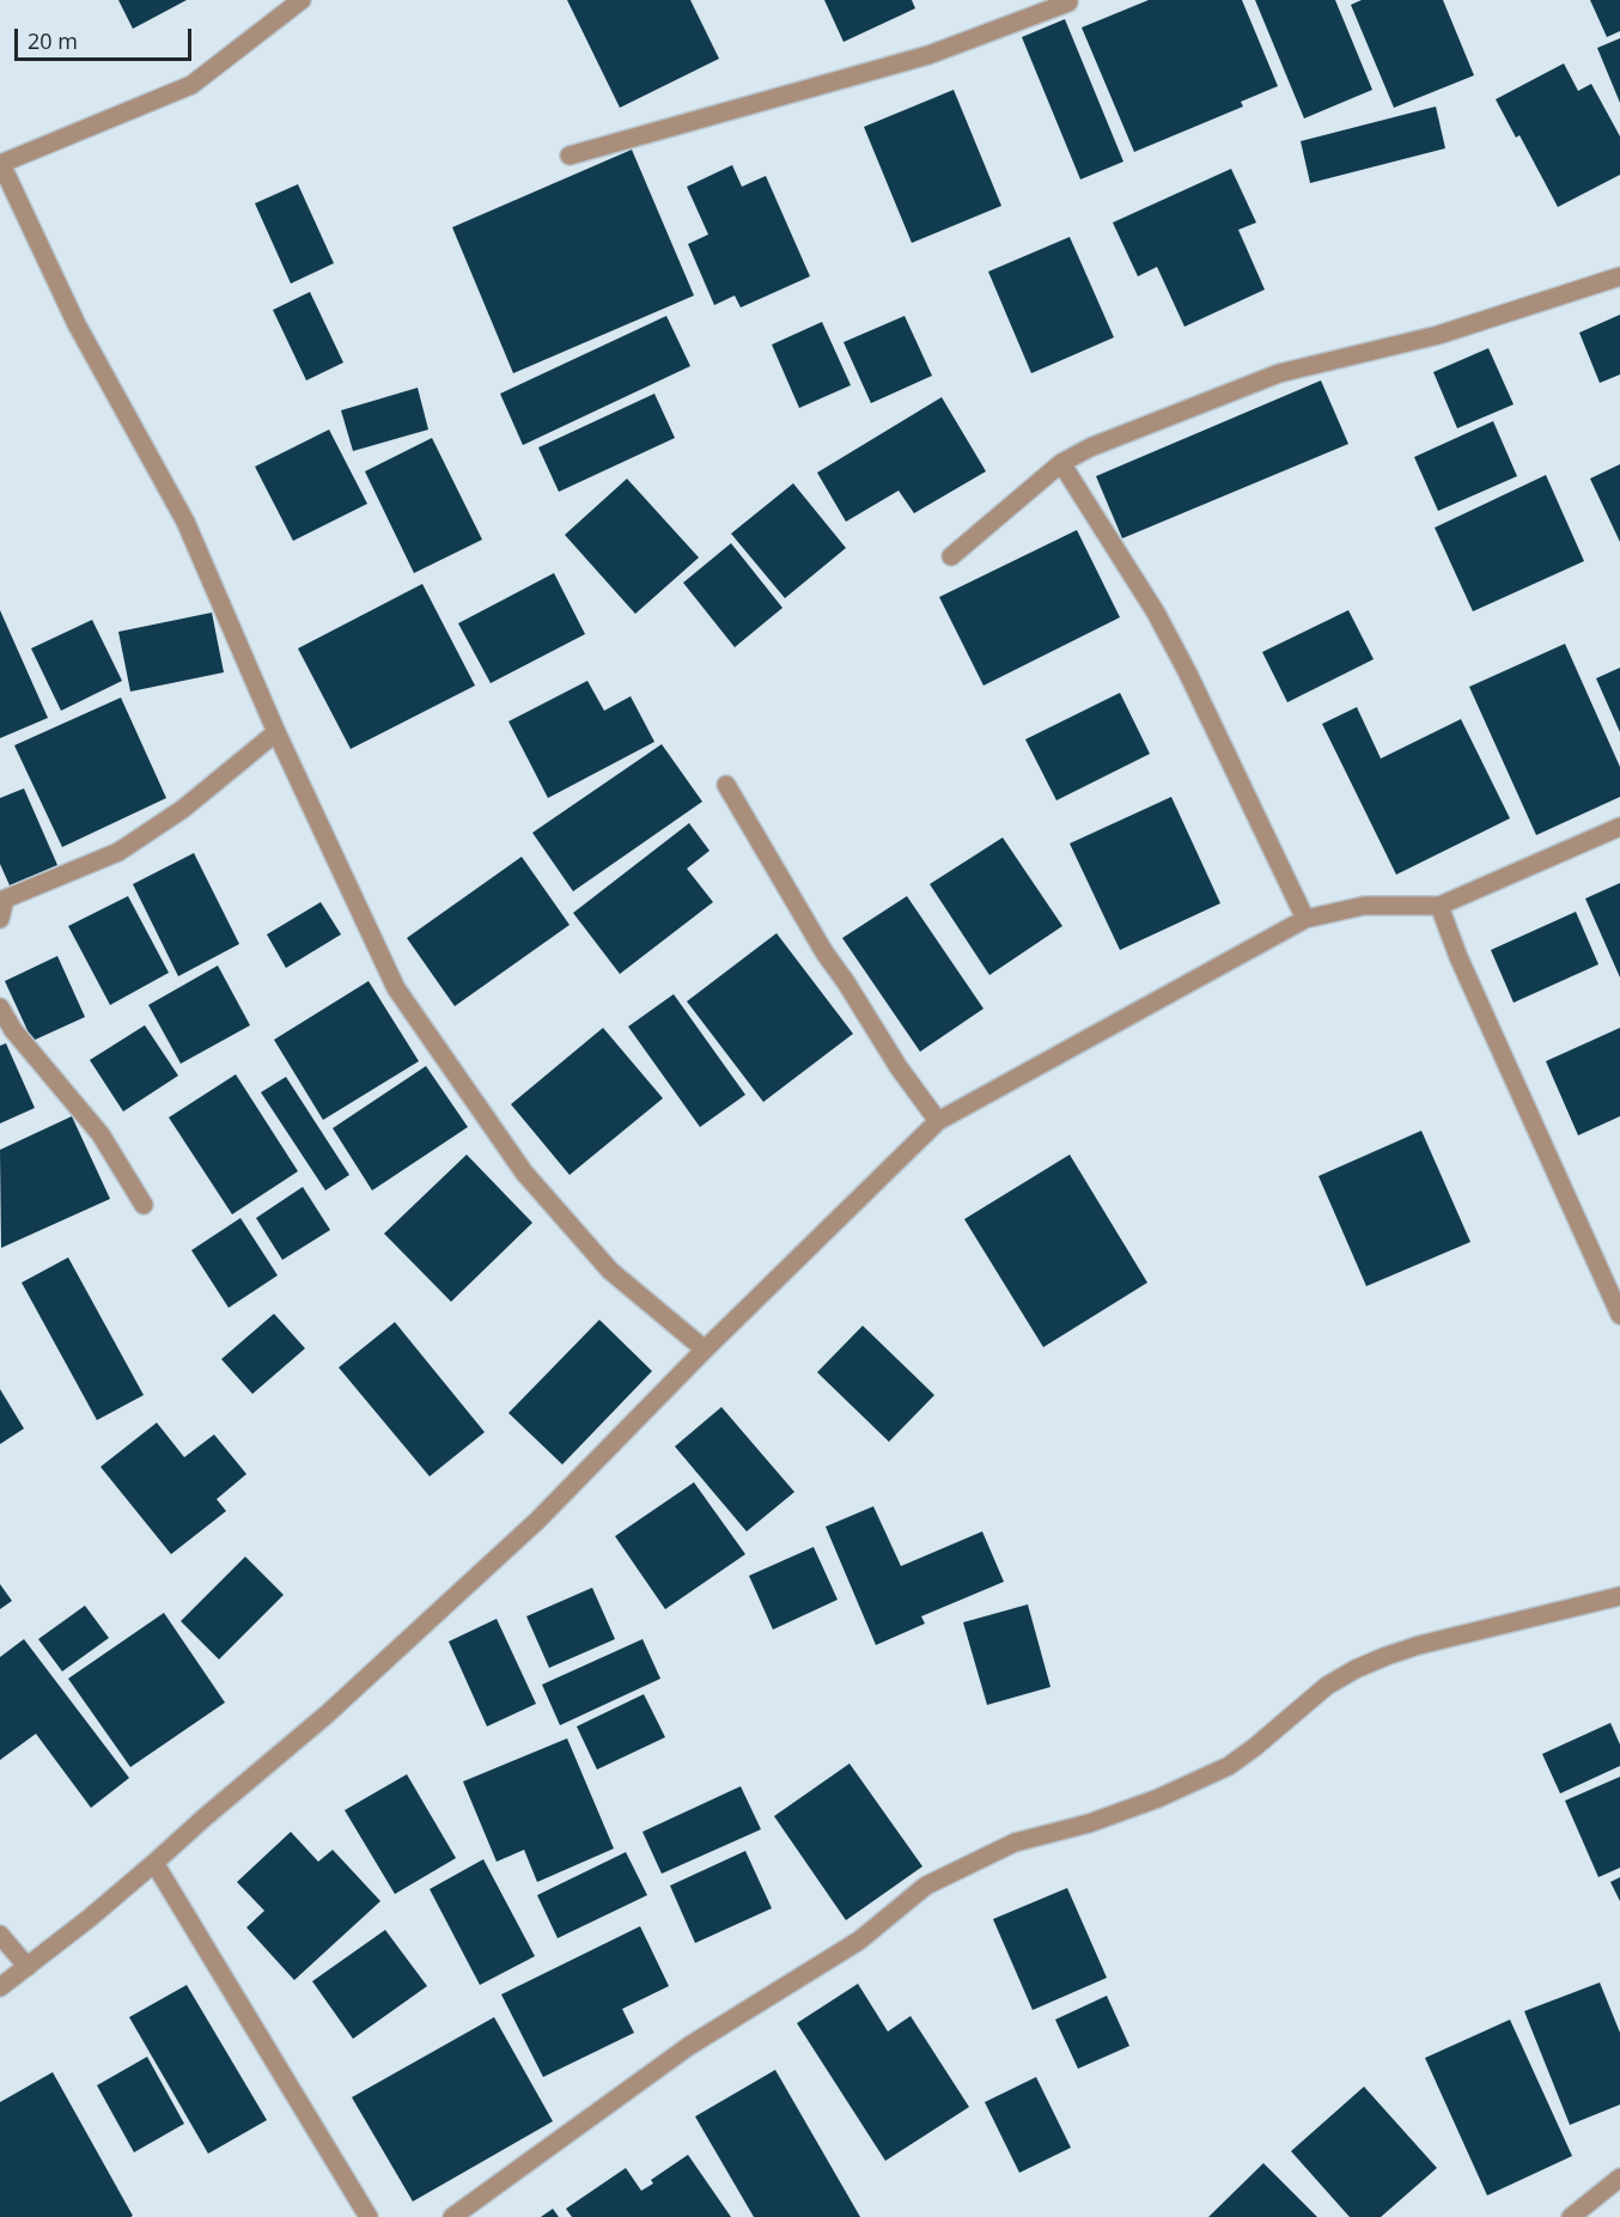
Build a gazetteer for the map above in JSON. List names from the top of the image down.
{
  "scale_bar": "20 m"
}
